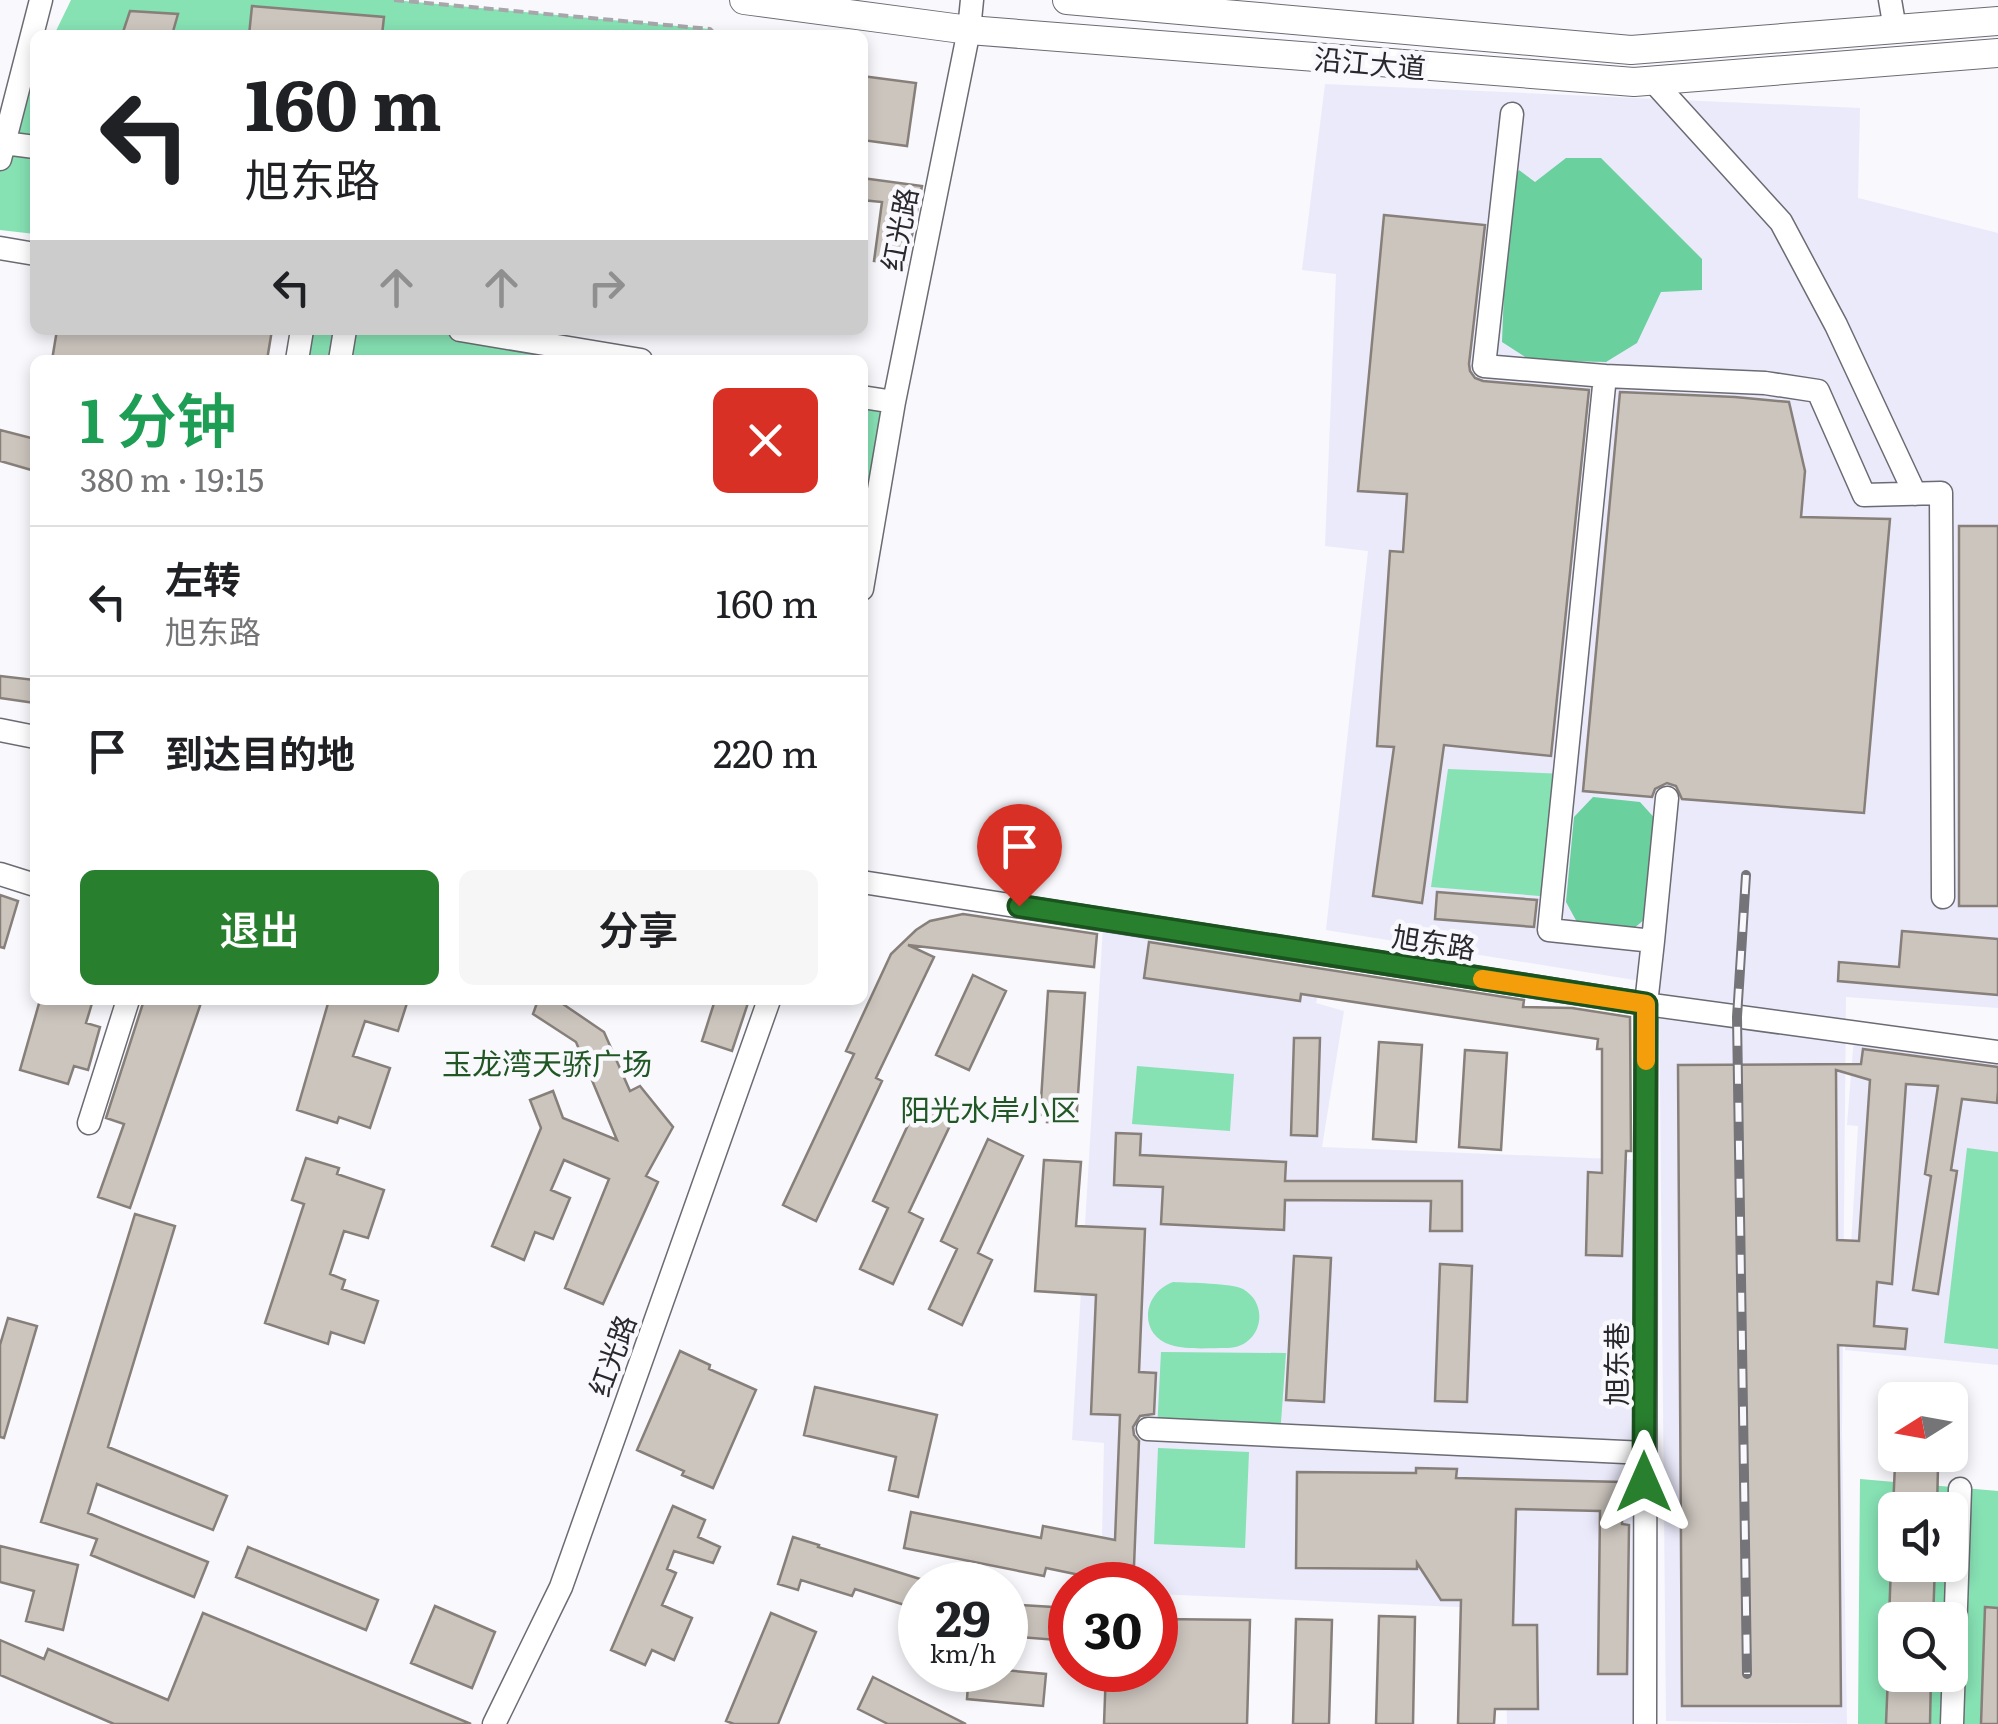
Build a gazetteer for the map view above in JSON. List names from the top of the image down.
{
  "streets": {
    "main road": ["沿江大道"],
    "street": ["红光路", "旭东路", "旭东巷"]
  },
  "crossings": [
    ["沿江大道", "红光路"],
    ["旭东路", "旭东巷"]
  ],
  "districts": ["玉龙湾天骄广场", "阳光水岸小区"],
  "north": "left",
  "page": {
    "turn": ["160 m", "旭东路"],
    "heading": ["1 分钟", "380 m · 19:15"],
    "list": [
      {
        "name": "左转",
        "note": "旭东路",
        "value": "160 m"
      },
      {
        "name": "到达目的地",
        "value": "220 m"
      }
    ],
    "buttons": ["退出", "分享"],
    "speed": "29 km/h",
    "limit": "30"
  }
}
